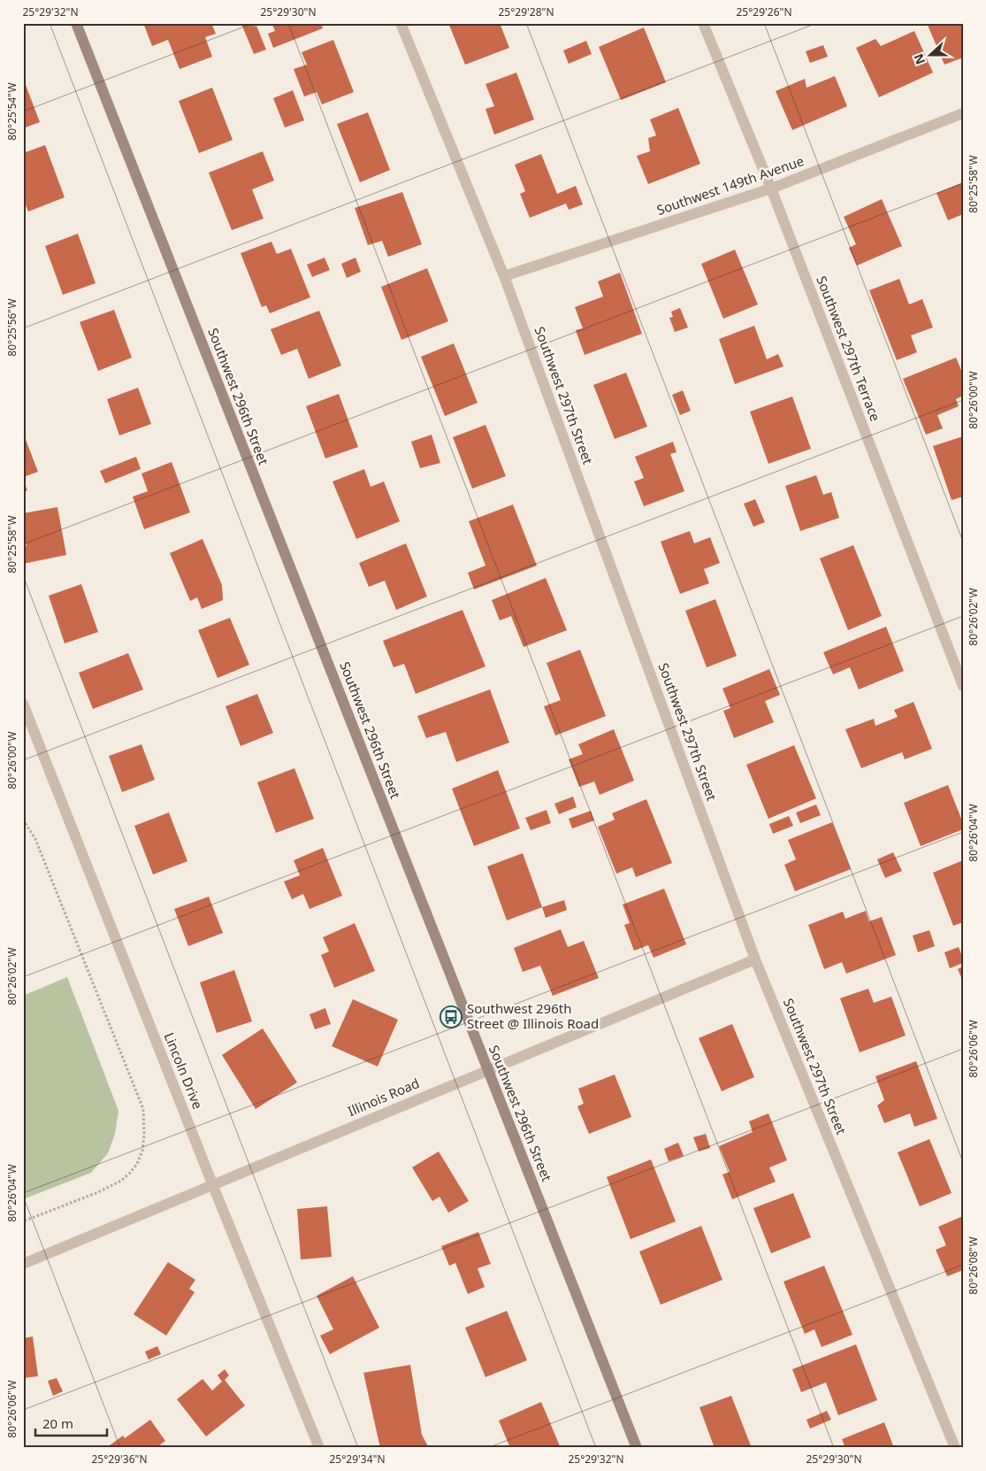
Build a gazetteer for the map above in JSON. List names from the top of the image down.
{
  "streets": {
    "street": [
      "Southwest 149th Avenue",
      "Southwest 297th Terrace",
      "Southwest 297th Street",
      "Southwest 296th Street",
      "Lincoln Drive",
      "Illinois Road"
    ]
  },
  "crossings": [
    ["Southwest 149th Avenue", "Southwest 297th Terrace"],
    ["Southwest 149th Avenue", "Southwest 297th Street"],
    ["Southwest 297th Street", "Illinois Road"],
    ["Southwest 296th Street", "Illinois Road"],
    ["Lincoln Drive", "Illinois Road"]
  ],
  "places": {
    "bus stop": ["Southwest 296th Street @ Illinois Road"]
  },
  "scale_bar": "20 m",
  "north": "left",
  "coordinates": [
    "25°29'32\"N",
    "25°29'30\"N",
    "25°29'28\"N",
    "25°29'26\"N",
    "80°25'54\"W",
    "80°25'58\"W",
    "80°25'56\"W",
    "80°26'00\"W",
    "80°26'02\"W",
    "80°26'04\"W",
    "80°26'06\"W",
    "80°26'08\"W",
    "25°29'36\"N",
    "25°29'34\"N"
  ]
}
